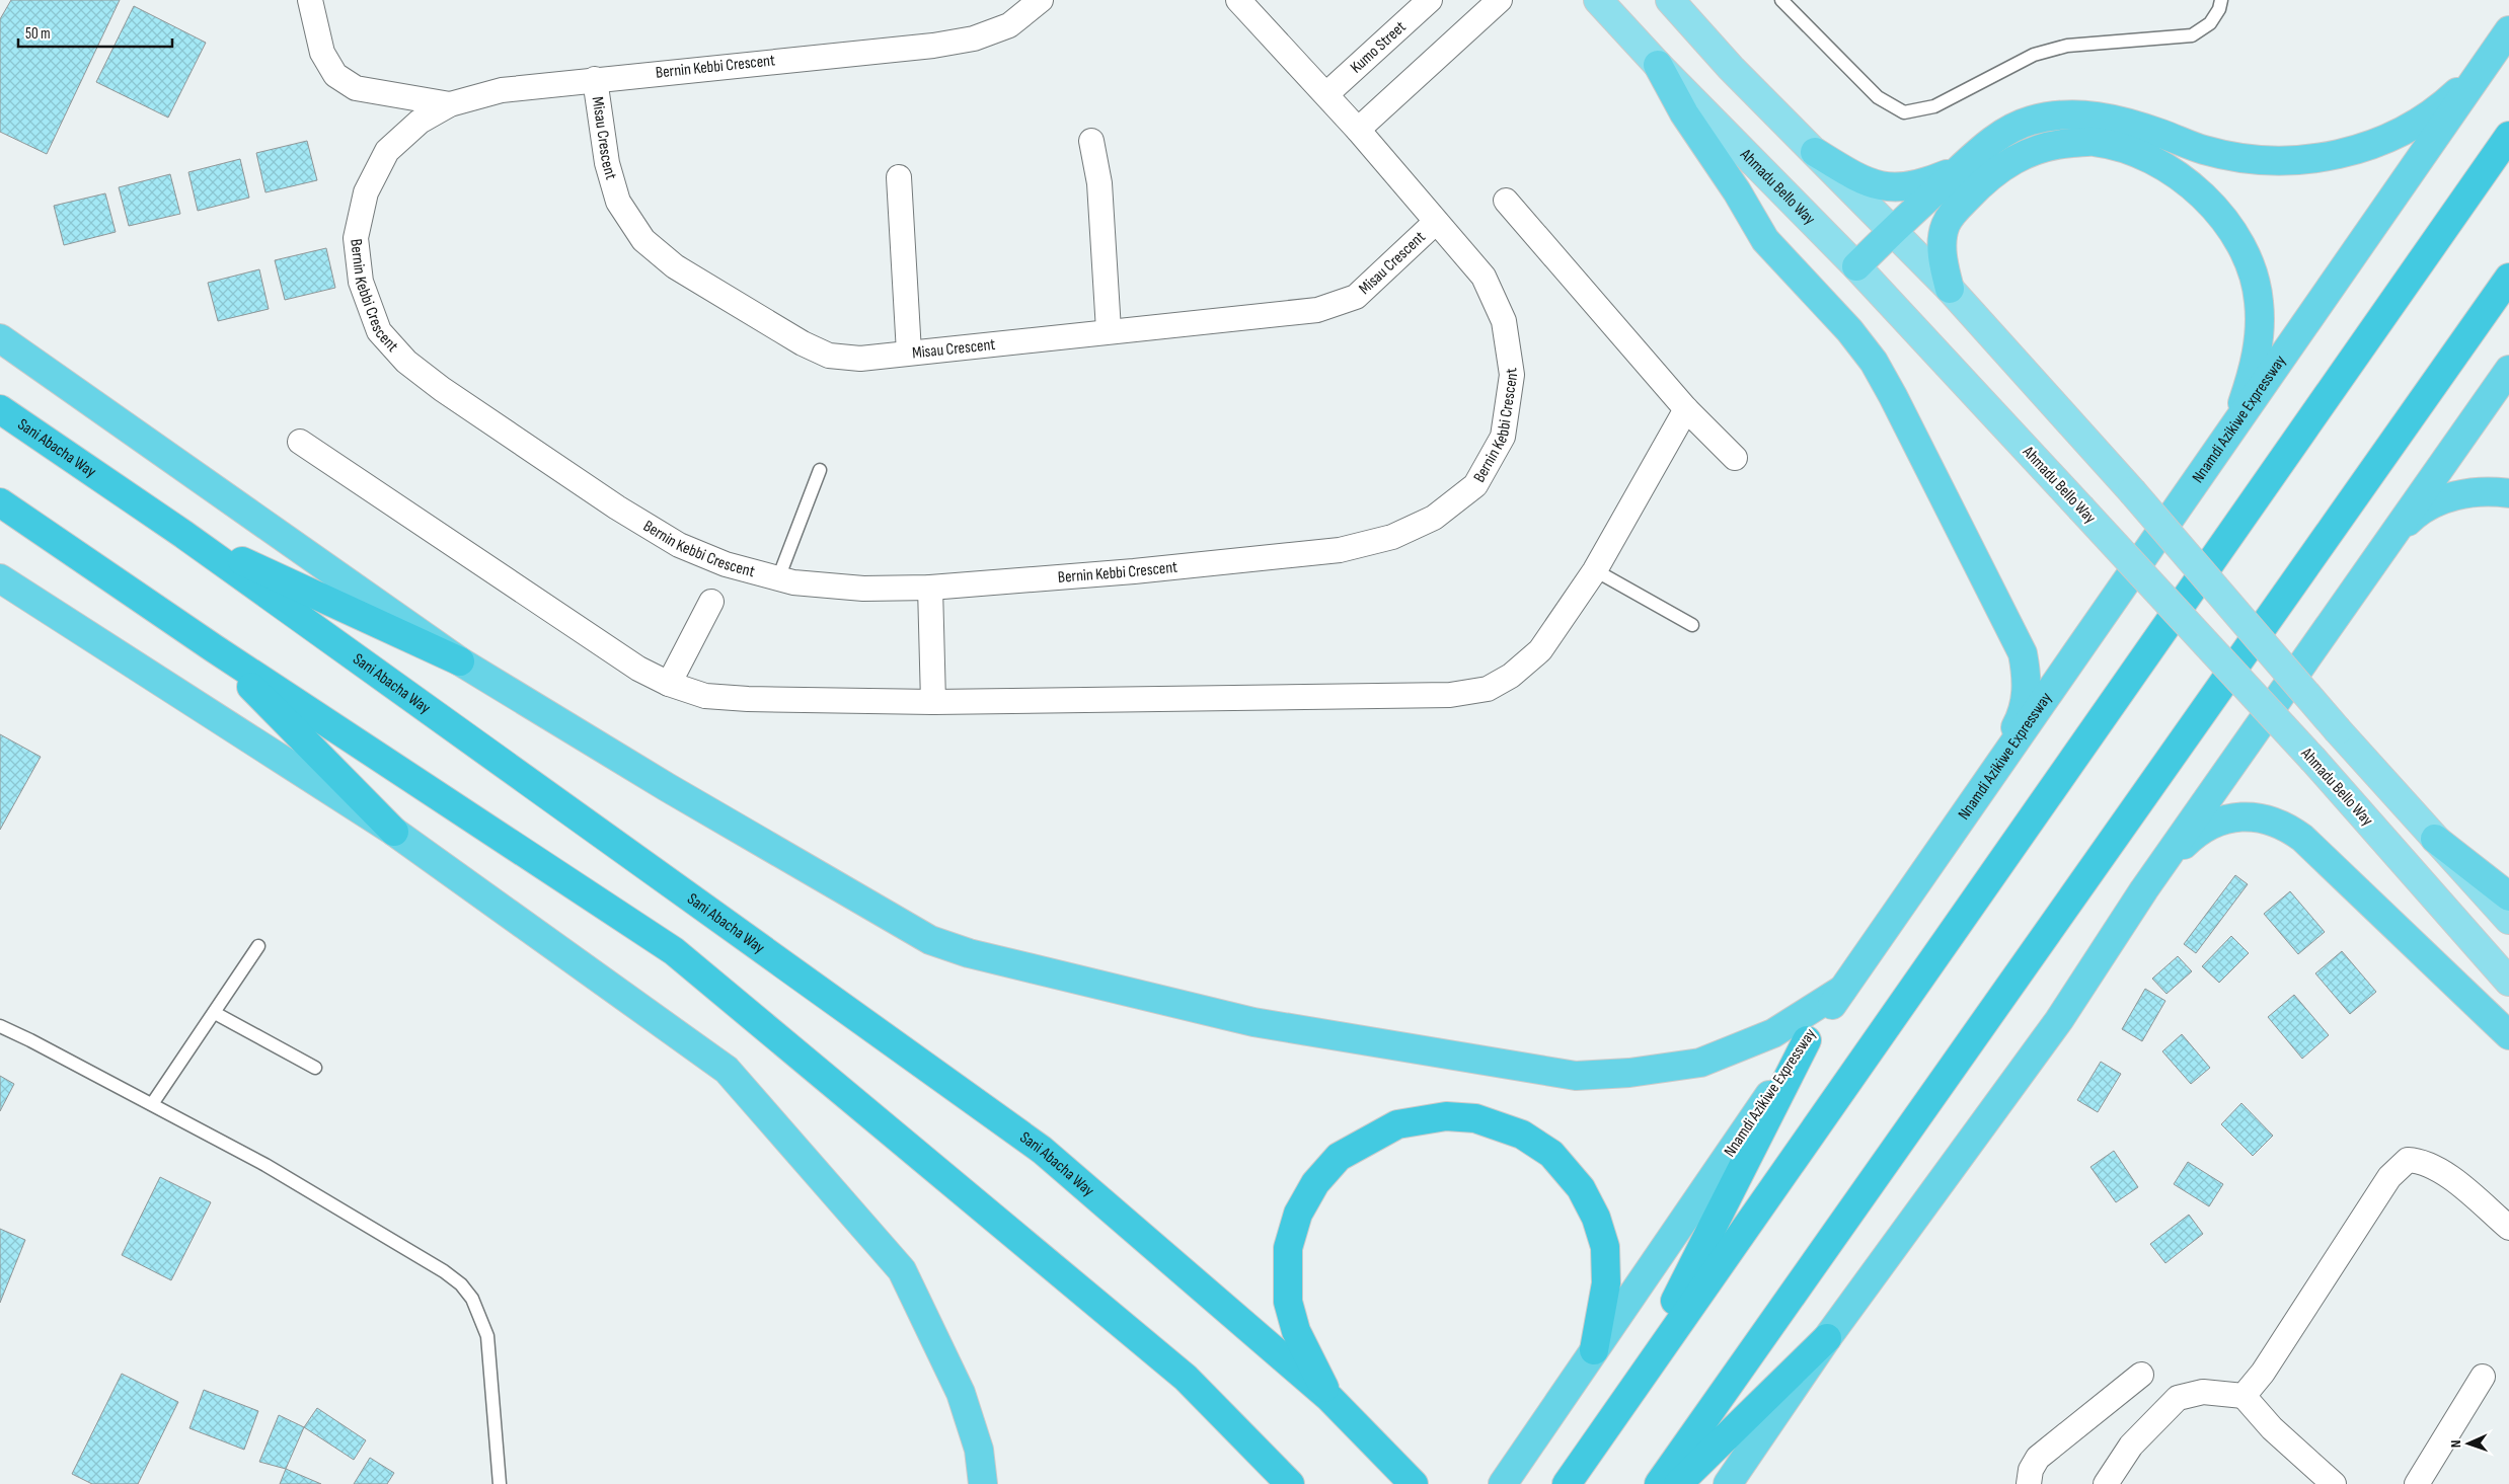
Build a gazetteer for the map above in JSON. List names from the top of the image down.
{
  "streets": {
    "highway": ["Nnamdi Azikiwe Expressway", "Sani Abacha Way"],
    "main road": ["Ahmadu Bello Way"],
    "street": ["Kumo Street", "Bernin Kebbi Crescent", "Misau Crescent"]
  },
  "crossings": [
    ["Kumo Street", "Bernin Kebbi Crescent"],
    ["Bernin Kebbi Crescent", "Misau Crescent"]
  ],
  "scale_bar": "50 m",
  "north": "left"
}
